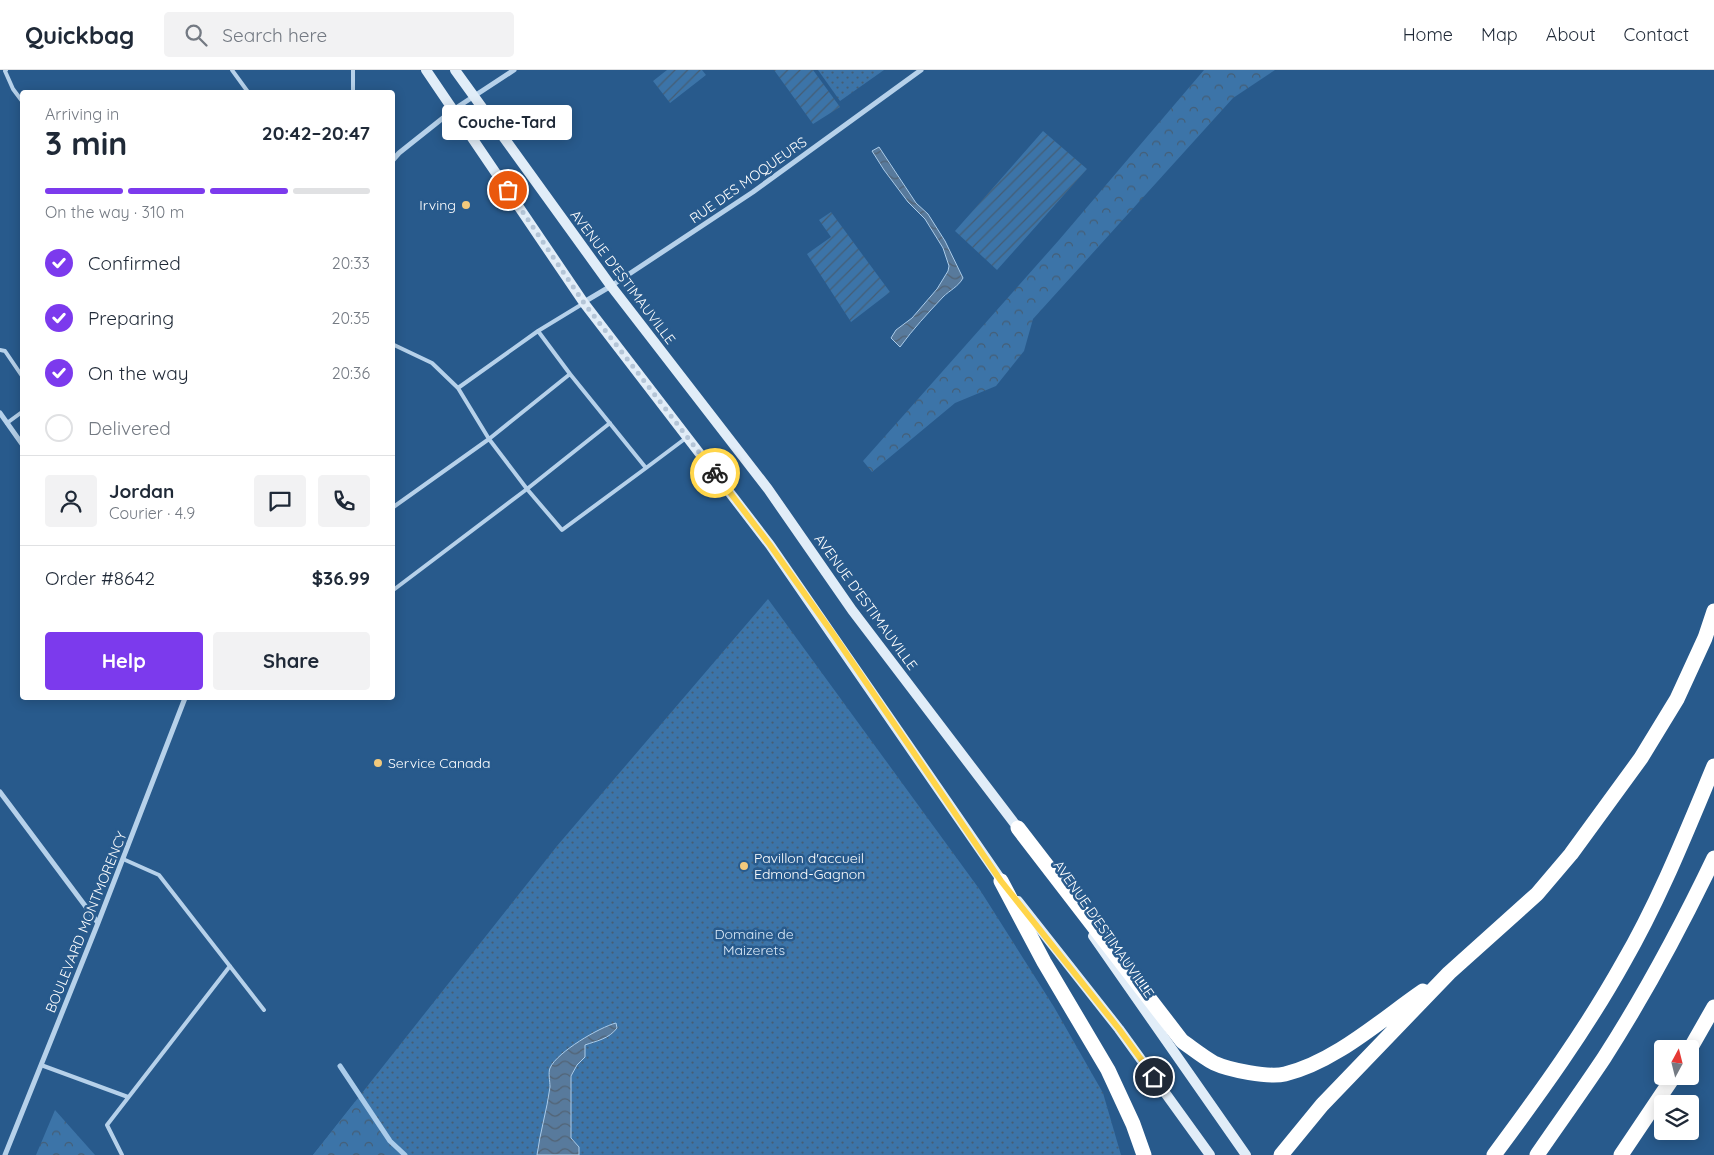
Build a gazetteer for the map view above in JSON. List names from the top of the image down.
{
  "streets": {
    "main road": ["AVENUE D'ESTIMAUVILLE"],
    "street": ["RUE DES MOQUEURS", "BOULEVARD MONTMORENCY"]
  },
  "crossings": [
    ["RUE DES MOQUEURS", "AVENUE D'ESTIMAUVILLE"]
  ],
  "parks": ["Domaine de Maizerets"],
  "places": [
    "Couche-Tard",
    "Irving",
    "Service Canada",
    "Pavillon d'accueil Edmond-Gagnon"
  ],
  "north": "top",
  "page": {
    "header": "Quickbag",
    "search": "Search here",
    "nav": [
      "Home",
      "Map",
      "About",
      "Contact"
    ],
    "heading": ["3 min", "Arriving in", "20:42–20:47"],
    "panel": [
      "Jordan",
      "Courier · 4.9",
      "Order #8642",
      "$36.99"
    ],
    "bubble": "Couche-Tard",
    "bar": "On the way · 310 m",
    "list": [
      ["Confirmed", "20:33"],
      ["Preparing", "20:35"],
      ["On the way", "20:36"],
      "Delivered"
    ],
    "buttons": ["Help", "Share"]
  }
}
